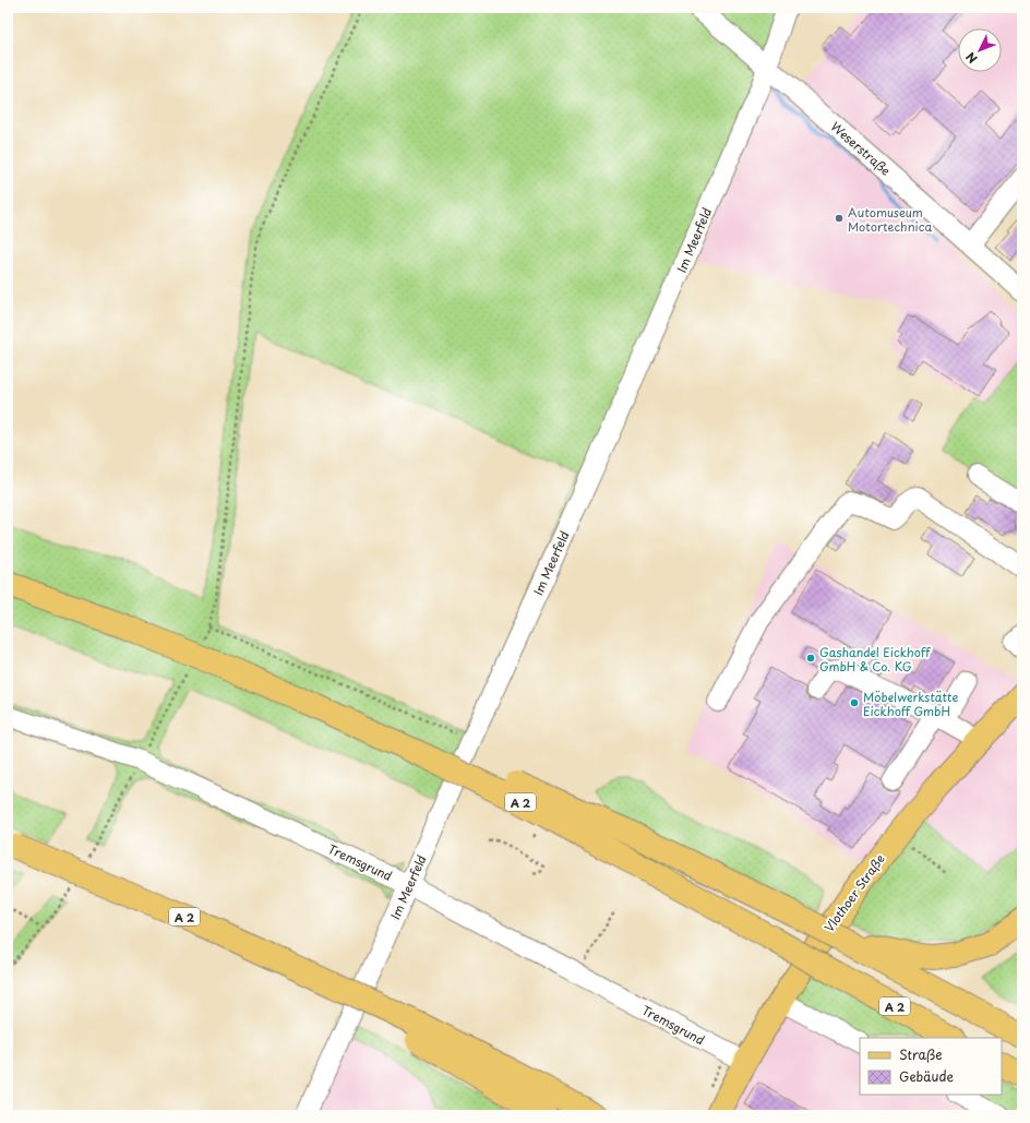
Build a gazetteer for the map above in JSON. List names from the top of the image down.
{
  "streets": {
    "main road": ["A 2", "Vlothoer Straße"],
    "street": ["Weserstraße", "Im Meerfeld", "Tremsgrund"]
  },
  "crossings": [
    ["Weserstraße", "Im Meerfeld"],
    ["Im Meerfeld", "Tremsgrund"],
    ["Tremsgrund", "Vlothoer Straße"]
  ],
  "places": ["Automuseum Motortechnica", "Gashandel Eickhoff GmbH & Co. KG", "Möbelwerkstätte Eickhoff GmbH"],
  "legend": ["Straße", "Gebäude"],
  "north": "bottom left"
}
